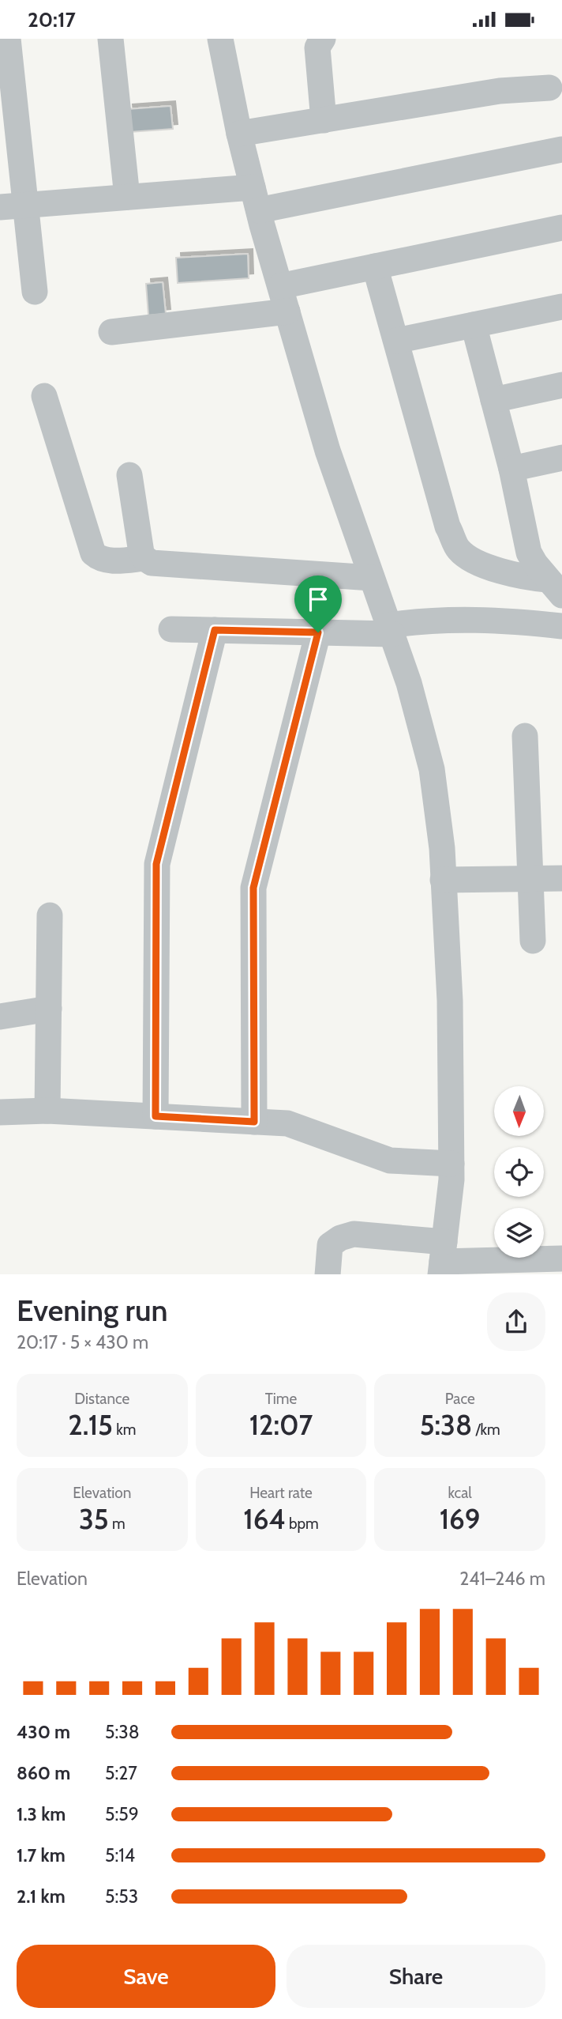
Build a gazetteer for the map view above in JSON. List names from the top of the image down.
{
  "north": "bottom",
  "page": {
    "status": "20:17",
    "heading": ["Evening run", "20:17 · 5 × 430 m"],
    "stats": [
      ["Distance", "2.15 km"],
      ["Time", "12:07"],
      ["Pace", "5:38 /km"],
      ["Elevation", "35 m"],
      ["Heart rate", "164 bpm"],
      ["kcal", "169"]
    ],
    "chart": ["Elevation", "241–246 m"],
    "list": [
      {
        "name": "430 m",
        "note": "5:38"
      },
      {
        "name": "860 m",
        "note": "5:27"
      },
      {
        "name": "1.3 km",
        "note": "5:59"
      },
      {
        "name": "1.7 km",
        "note": "5:14"
      },
      {
        "name": "2.1 km",
        "note": "5:53"
      }
    ],
    "buttons": ["Save", "Share"]
  }
}
